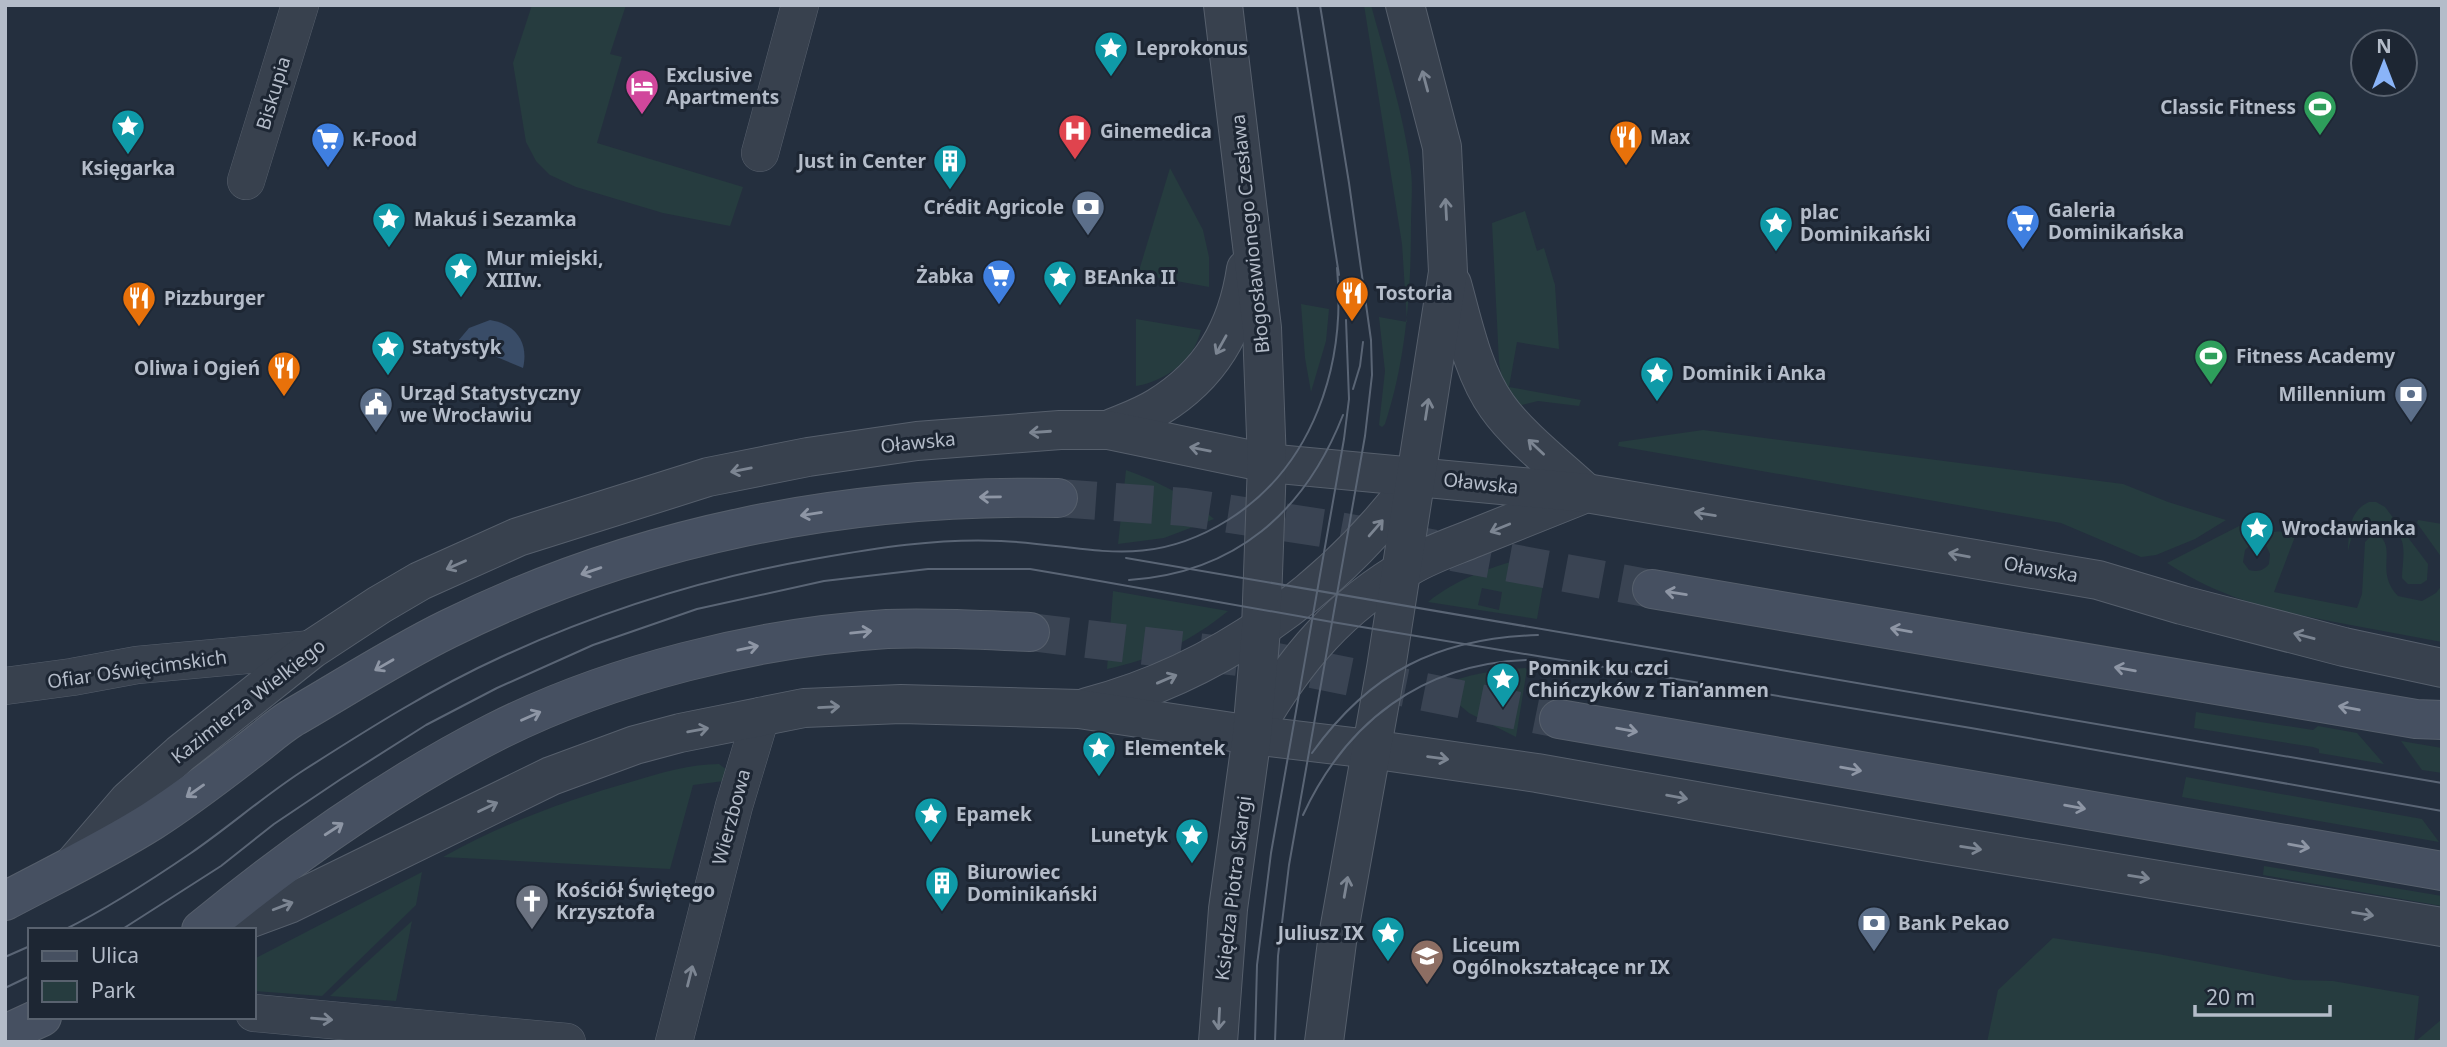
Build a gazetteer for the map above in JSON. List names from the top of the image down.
{
  "streets": {
    "main road": ["Kazimierza Wielkiego"],
    "street": [
      "Biskupia",
      "Błogosławionego Czesława",
      "Oławska",
      "Ofiar Oświęcimskich",
      "Wierzbowa",
      "Księdza Piotra Skargi"
    ]
  },
  "crossings": [
    ["Błogosławionego Czesława", "Oławska"],
    ["Błogosławionego Czesława", "Księdza Piotra Skargi"],
    ["Oławska", "Kazimierza Wielkiego"],
    ["Ofiar Oświęcimskich", "Kazimierza Wielkiego"]
  ],
  "one_way": ["Wierzbowa"],
  "places": {
    "place": [
      "Leprokonus",
      "Księgarka",
      "Makuś i Sezamka",
      "plac Dominikański",
      "Mur miejski, XIIIw.",
      "BEAnka II",
      "Statystyk",
      "Dominik i Anka",
      "Wrocławianka",
      "Pomnik ku czci Chińczyków z Tian’anmen",
      "Elementek",
      "Epamek",
      "Lunetyk",
      "Juliusz IX"
    ],
    "hotel": ["Exclusive Apartments"],
    "sports": ["Classic Fitness", "Fitness Academy"],
    "hospital": ["Ginemedica"],
    "restaurant": [
      "Max",
      "Tostoria",
      "Pizzburger",
      "Oliwa i Ogień"
    ],
    "supermarket": ["K-Food", "Galeria Dominikańska", "Żabka"],
    "building": ["Just in Center", "Biurowiec Dominikański"],
    "bank": ["Crédit Agricole", "Millennium", "Bank Pekao"],
    "public building": ["Urząd Statystyczny we Wrocławiu"],
    "church": ["Kościół Świętego Krzysztofa"],
    "school or university": ["Liceum Ogólnokształcące nr IX"]
  },
  "legend": ["Ulica", "Park"],
  "scale_bar": "20 m",
  "north": "top"
}
